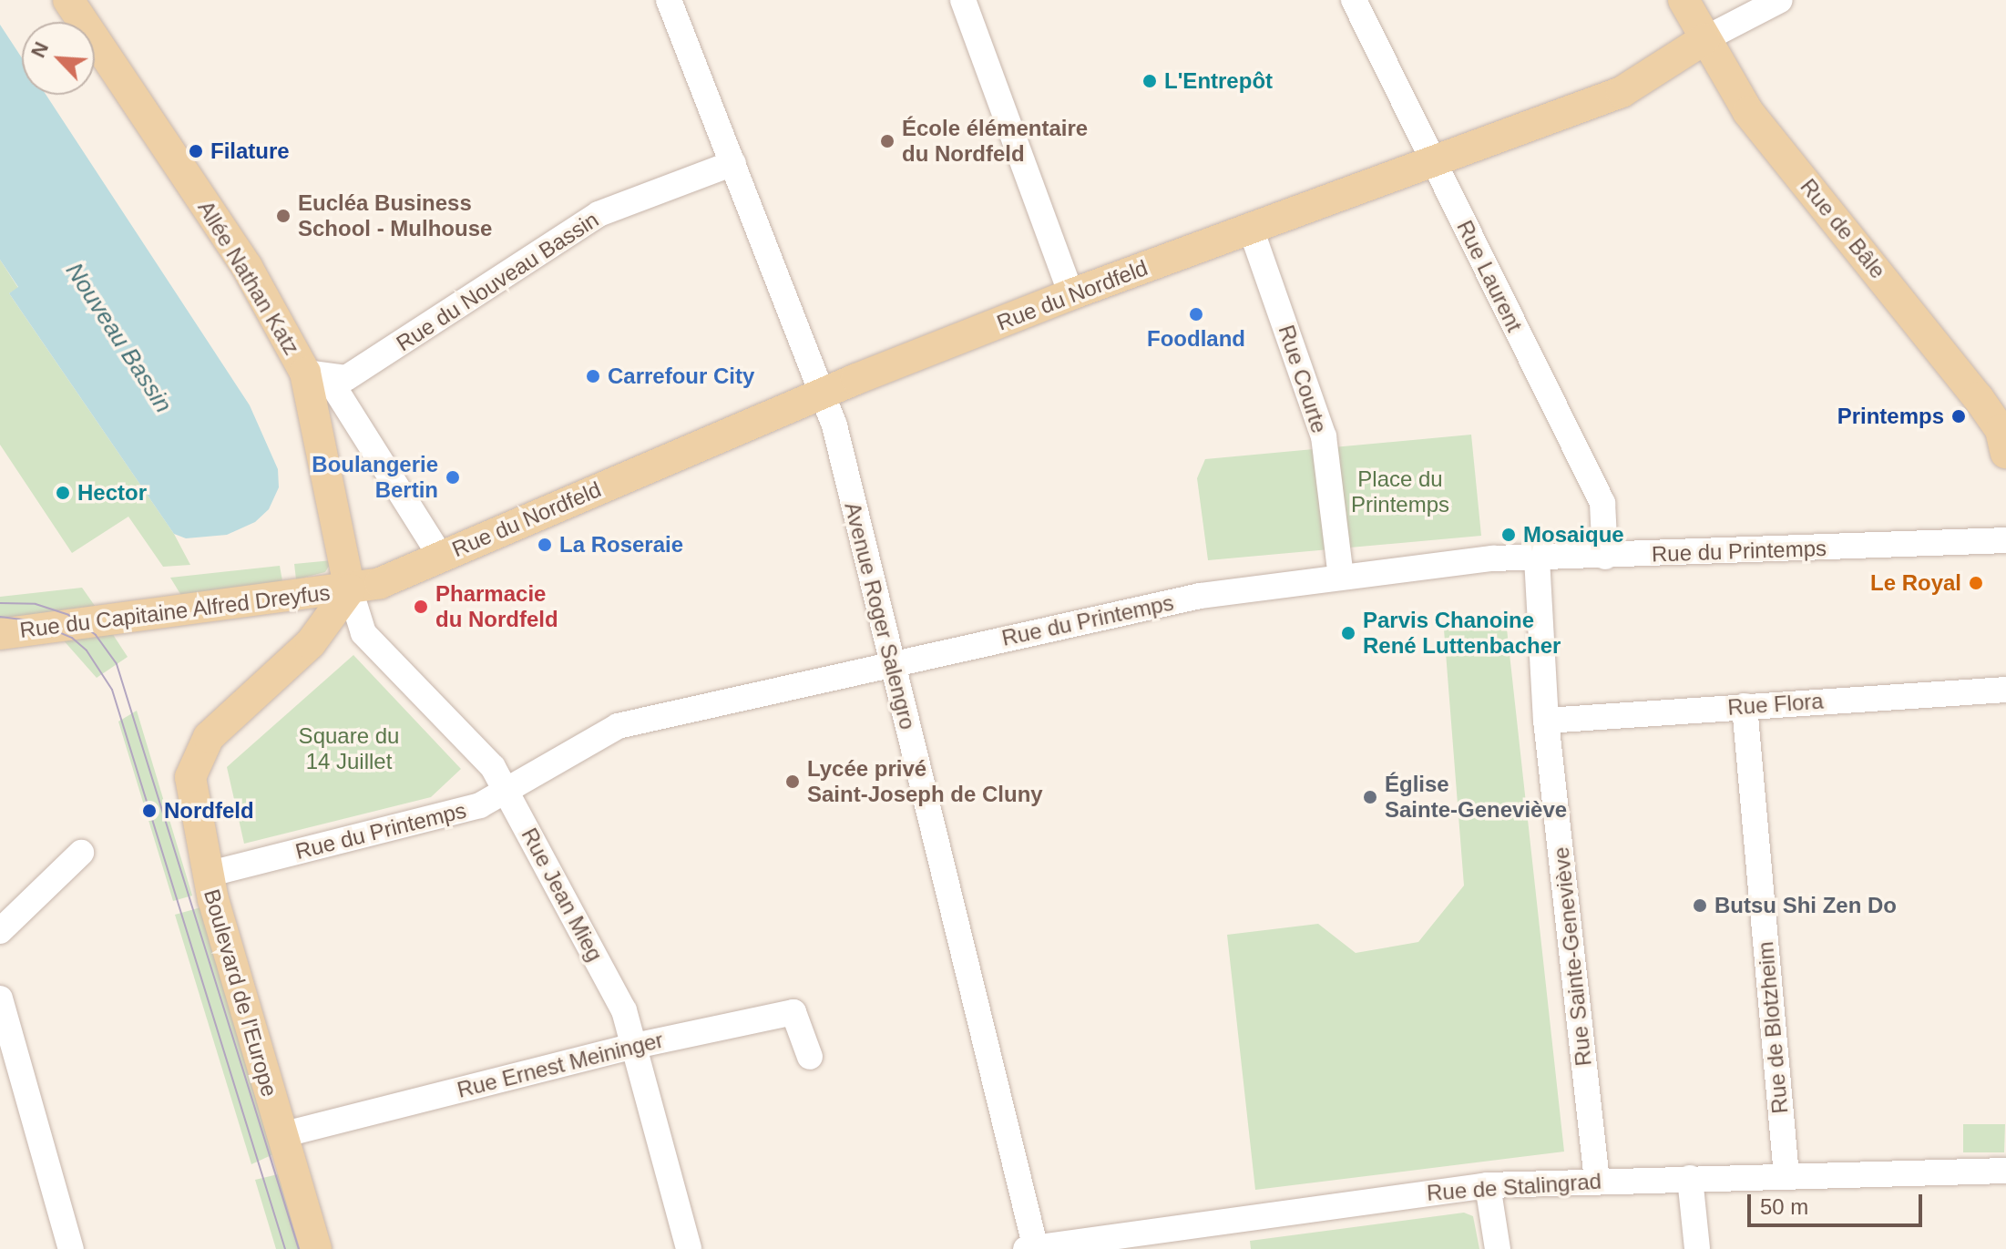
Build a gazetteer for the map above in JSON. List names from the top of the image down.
{
  "streets": {
    "main road": [
      "Rue de Bâle",
      "Allée Nathan Katz",
      "Rue du Nordfeld",
      "Rue du Capitaine Alfred Dreyfus",
      "Boulevard de l'Europe"
    ],
    "street": [
      "Rue Laurent",
      "Rue du Nouveau Bassin",
      "Rue Courte",
      "Rue du Printemps",
      "Avenue Roger Salengro",
      "Rue Flora",
      "Rue Jean Mieg",
      "Rue Sainte-Geneviève",
      "Rue de Blotzheim",
      "Rue Ernest Meininger",
      "Rue de Stalingrad"
    ]
  },
  "crossings": [
    ["Rue de Bâle", "Rue du Nordfeld"],
    ["Rue Laurent", "Rue du Nordfeld"],
    ["Rue Laurent", "Rue du Printemps"],
    ["Allée Nathan Katz", "Rue du Nouveau Bassin"],
    ["Allée Nathan Katz", "Rue du Nordfeld"],
    ["Allée Nathan Katz", "Rue du Capitaine Alfred Dreyfus"],
    ["Allée Nathan Katz", "Rue Jean Mieg"],
    ["Allée Nathan Katz", "Boulevard de l'Europe"],
    ["Rue du Nouveau Bassin", "Avenue Roger Salengro"],
    ["Rue du Nordfeld", "Rue Courte"],
    ["Rue du Nordfeld", "Rue du Capitaine Alfred Dreyfus"],
    ["Rue du Nordfeld", "Avenue Roger Salengro"],
    ["Rue du Nordfeld", "Rue Jean Mieg"],
    ["Rue du Nordfeld", "Boulevard de l'Europe"],
    ["Rue Courte", "Rue du Printemps"],
    ["Rue du Printemps", "Avenue Roger Salengro"],
    ["Rue du Printemps", "Rue Jean Mieg"],
    ["Rue du Printemps", "Rue Sainte-Geneviève"],
    ["Rue du Printemps", "Boulevard de l'Europe"],
    ["Rue du Capitaine Alfred Dreyfus", "Rue Jean Mieg"],
    ["Rue du Capitaine Alfred Dreyfus", "Boulevard de l'Europe"],
    ["Avenue Roger Salengro", "Rue de Stalingrad"],
    ["Rue Flora", "Rue Sainte-Geneviève"],
    ["Rue Flora", "Rue de Blotzheim"],
    ["Rue Jean Mieg", "Boulevard de l'Europe"],
    ["Rue Jean Mieg", "Rue Ernest Meininger"],
    ["Rue Sainte-Geneviève", "Rue de Stalingrad"],
    ["Boulevard de l'Europe", "Rue Ernest Meininger"],
    ["Rue de Blotzheim", "Rue de Stalingrad"]
  ],
  "water": ["Nouveau Bassin"],
  "parks": ["Place du Printemps", "Square du 14 Juillet"],
  "places": [
    "L'Entrepôt",
    "École élémentaire du Nordfeld",
    "Filature",
    "Eucléa Business School - Mulhouse",
    "Foodland",
    "Carrefour City",
    "Printemps",
    "Boulangerie Bertin",
    "Hector",
    "Mosaique",
    "La Roseraie",
    "Le Royal",
    "Pharmacie du Nordfeld",
    "Parvis Chanoine René Luttenbacher",
    "Lycée privé Saint-Joseph de Cluny",
    "Église Sainte-Geneviève",
    "Nordfeld",
    "Butsu Shi Zen Do"
  ],
  "scale_bar": "50 m",
  "north": "top left"
}
